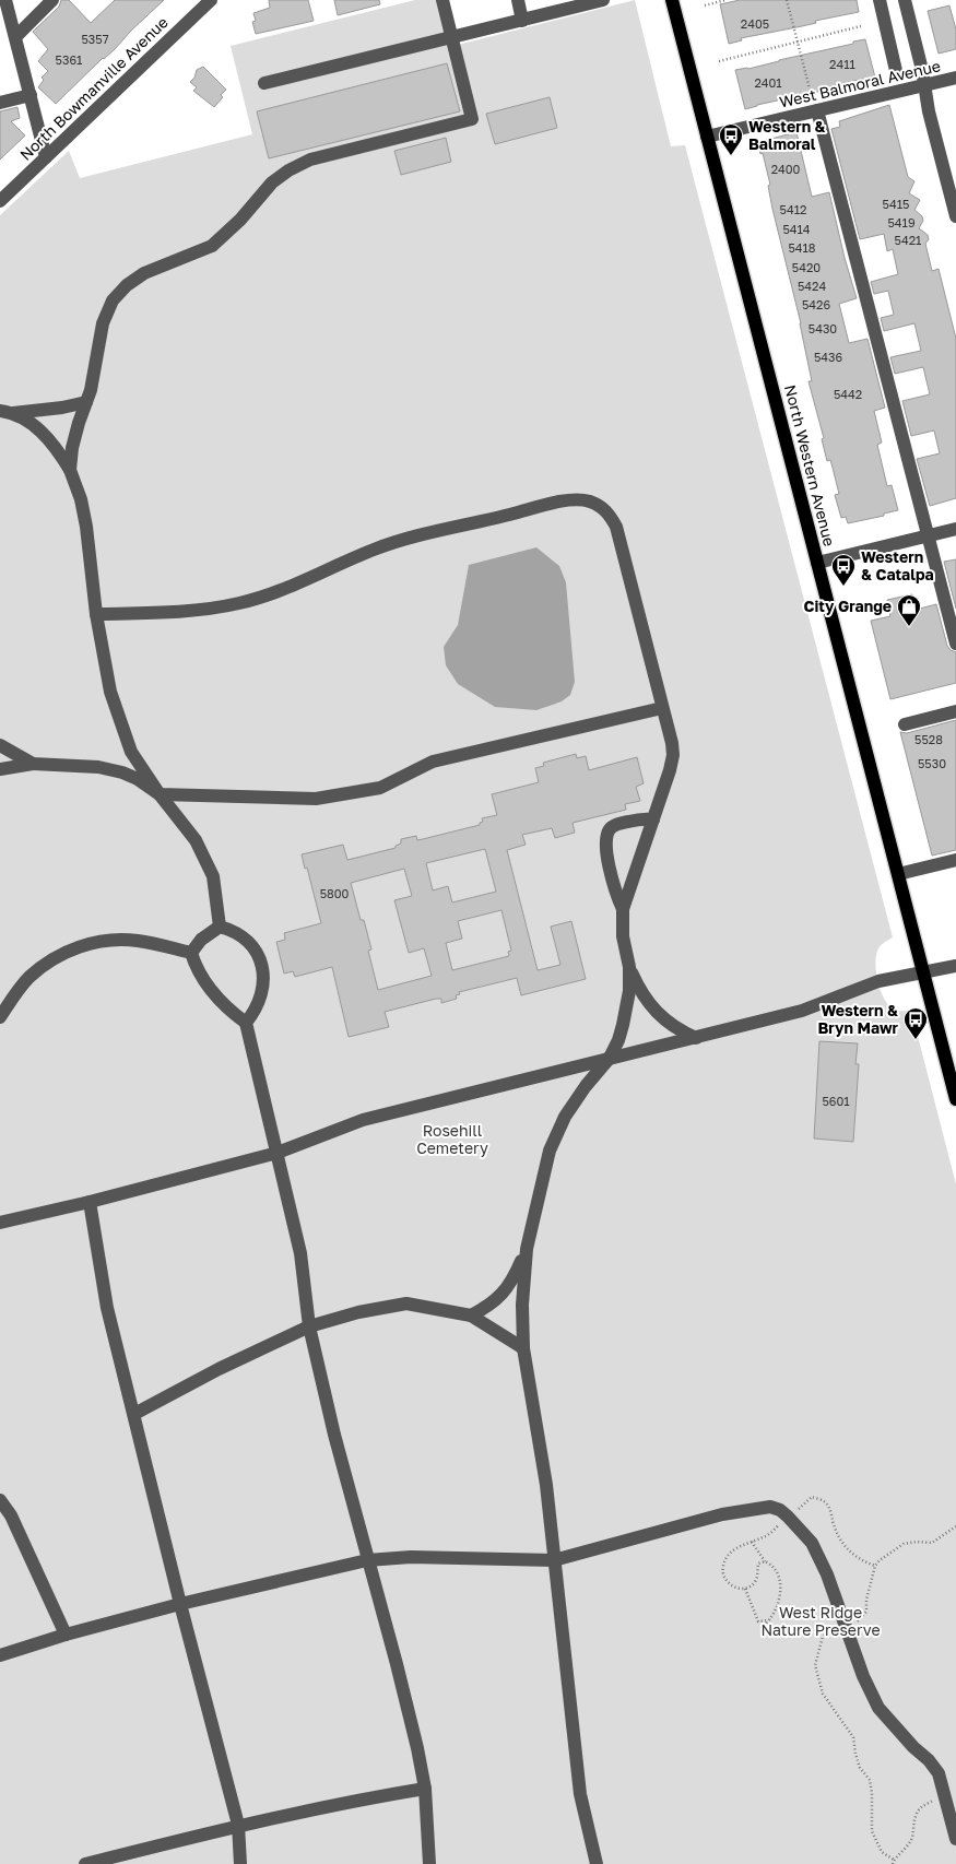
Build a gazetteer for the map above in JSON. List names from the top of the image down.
{
  "streets": {
    "main road": ["North Western Avenue"],
    "street": ["West Balmoral Avenue", "North Bowmanville Avenue"]
  },
  "crossings": [
    ["West Balmoral Avenue", "North Western Avenue"]
  ],
  "parks": ["Rosehill Cemetery", "West Ridge Nature Preserve"],
  "places": {
    "bus stop": ["Western & Balmoral", "Western & Catalpa", "Western & Bryn Mawr"],
    "shop": ["City Grange"]
  },
  "house_numbers": [
    "2405",
    "5357",
    "5361",
    "2411",
    "2401",
    "2400",
    "5415",
    "5412",
    "5419",
    "5414",
    "5421",
    "5418",
    "5420",
    "5424",
    "5426",
    "5430",
    "5436",
    "5442",
    "5528",
    "5530",
    "5800",
    "5601"
  ]
}
